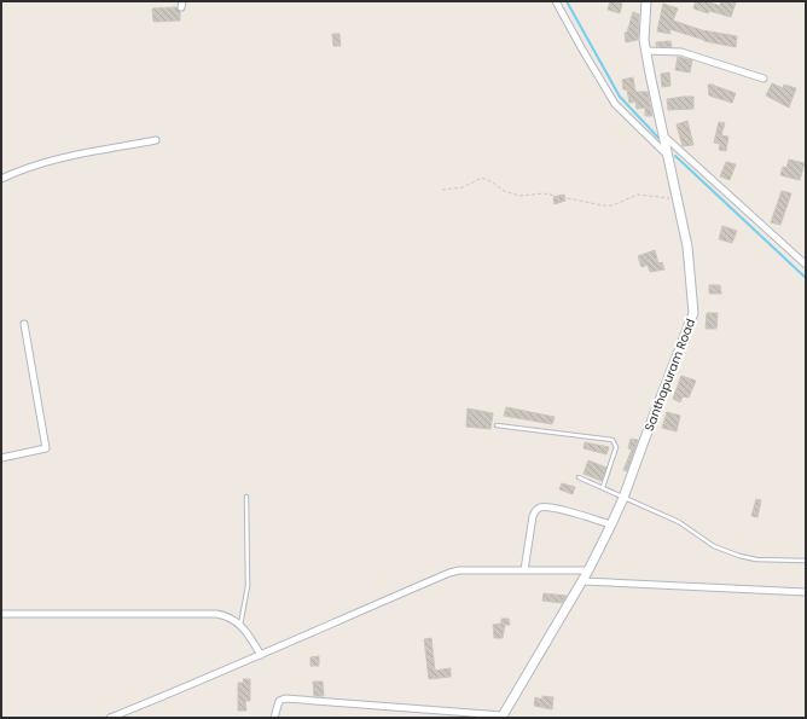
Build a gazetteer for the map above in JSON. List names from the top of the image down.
{
  "streets": {
    "main road": ["Santhapuram Road"]
  }
}
